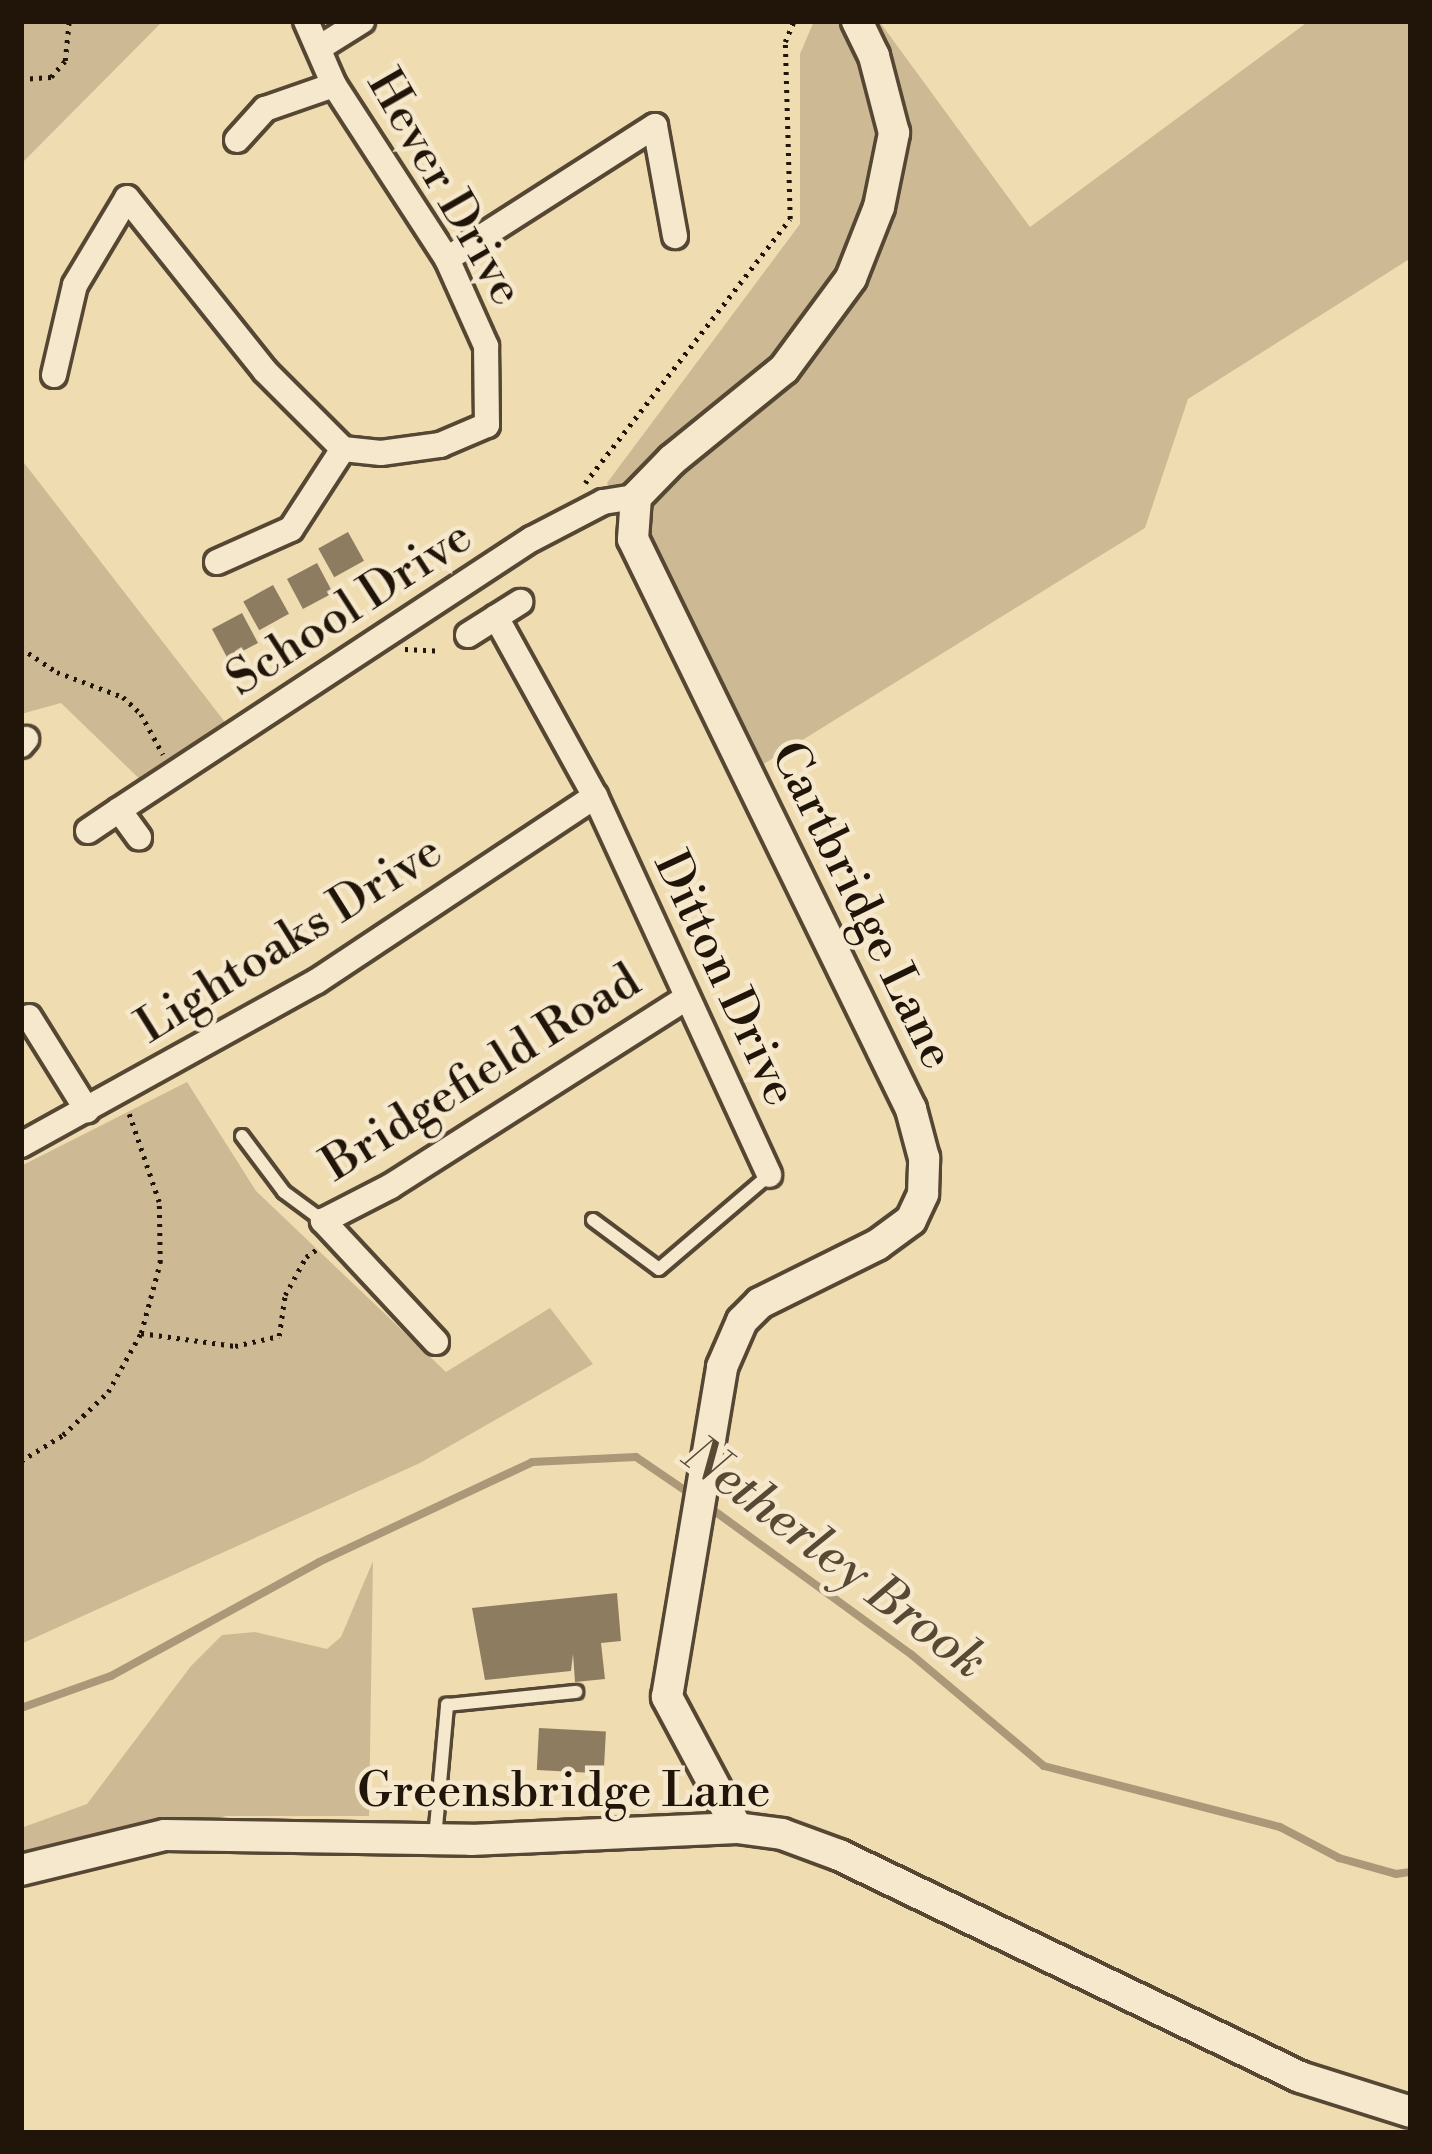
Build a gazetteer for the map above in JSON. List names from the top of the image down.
{
  "streets": {
    "street": [
      "Hever Drive",
      "School Drive",
      "Cartbridge Lane",
      "Lightoaks Drive",
      "Ditton Drive",
      "Bridgefield Road",
      "Greensbridge Lane"
    ]
  },
  "crossings": [
    ["School Drive", "Cartbridge Lane"],
    ["Cartbridge Lane", "Greensbridge Lane"],
    ["Lightoaks Drive", "Ditton Drive"],
    ["Ditton Drive", "Bridgefield Road"]
  ],
  "water": ["Netherley Brook"]
}
